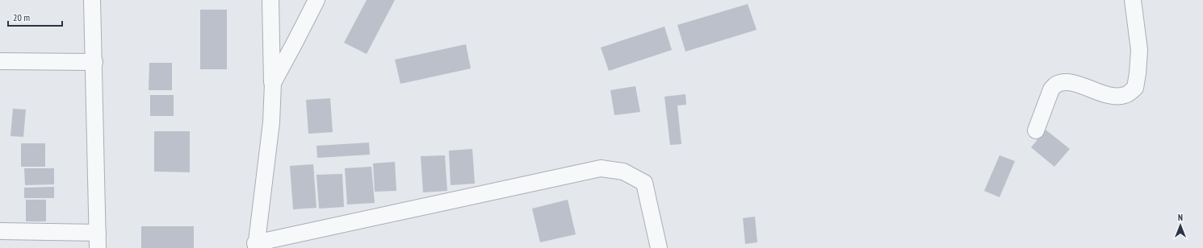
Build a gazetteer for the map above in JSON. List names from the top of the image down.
{
  "scale_bar": "20 m",
  "north": "top"
}
